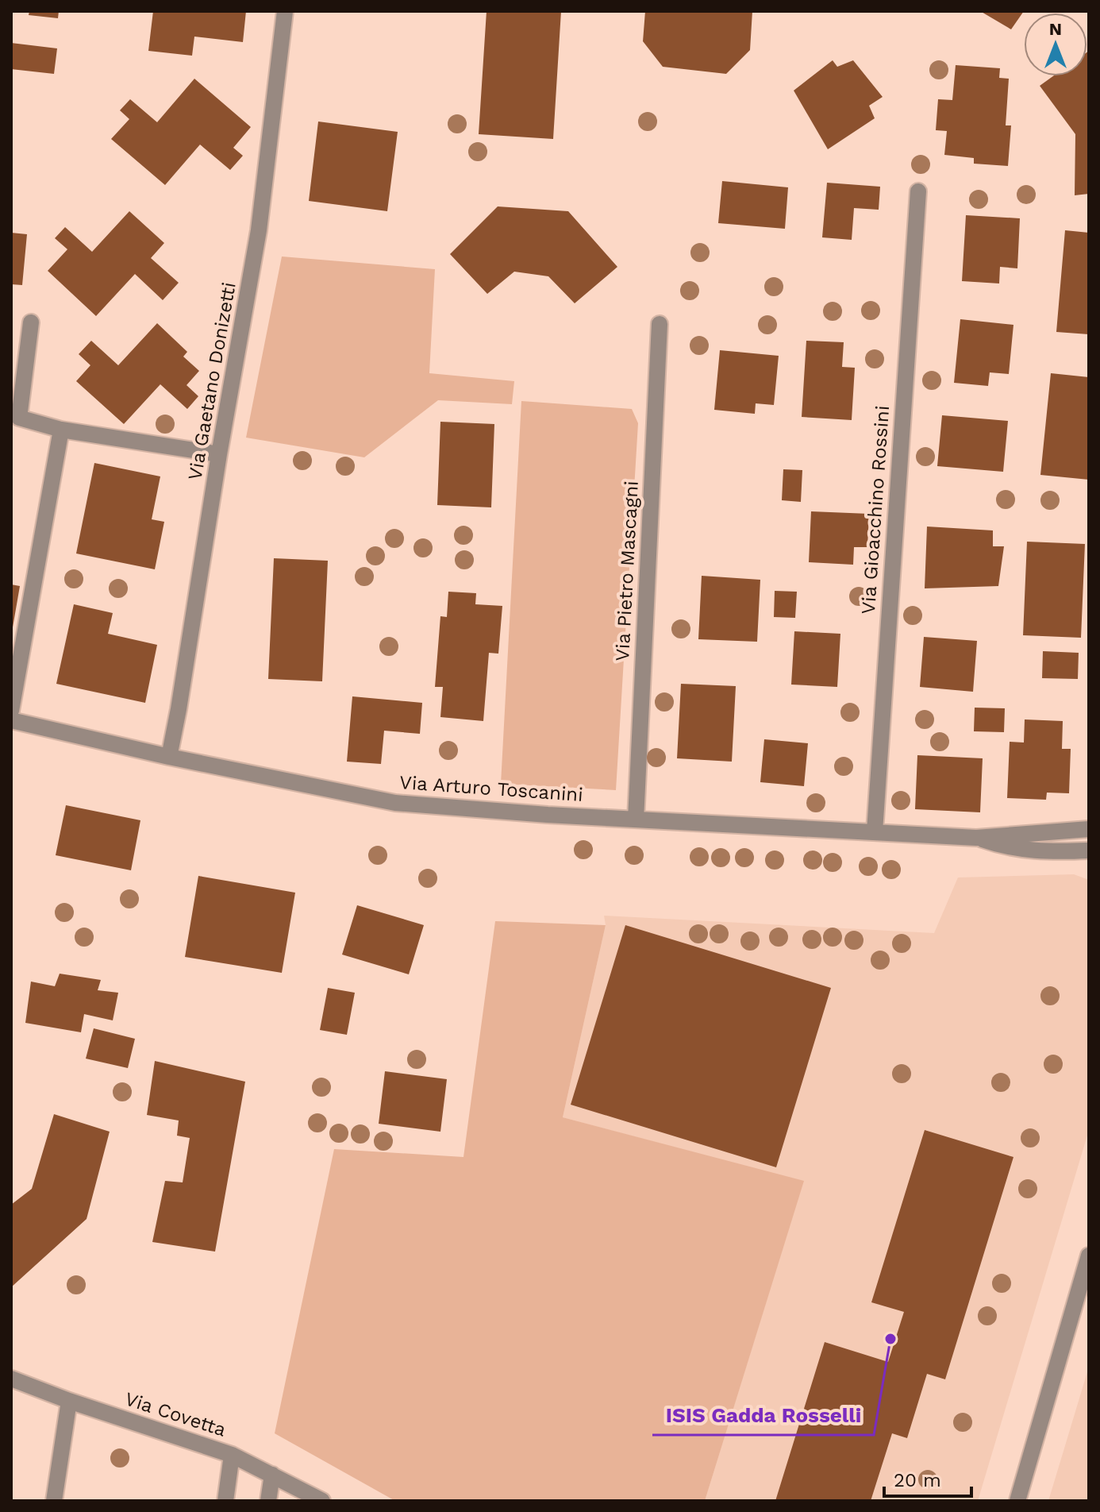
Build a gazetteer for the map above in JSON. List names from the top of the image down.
{
  "streets": {
    "street": [
      "Via Gaetano Donizetti",
      "Via Gioacchino Rossini",
      "Via Pietro Mascagni",
      "Via Arturo Toscanini",
      "Via Covetta"
    ]
  },
  "crossings": [
    ["Via Gaetano Donizetti", "Via Arturo Toscanini"],
    ["Via Gioacchino Rossini", "Via Arturo Toscanini"],
    ["Via Pietro Mascagni", "Via Arturo Toscanini"]
  ],
  "places": ["ISIS Gadda Rosselli"],
  "scale_bar": "20 m",
  "north": "top"
}
